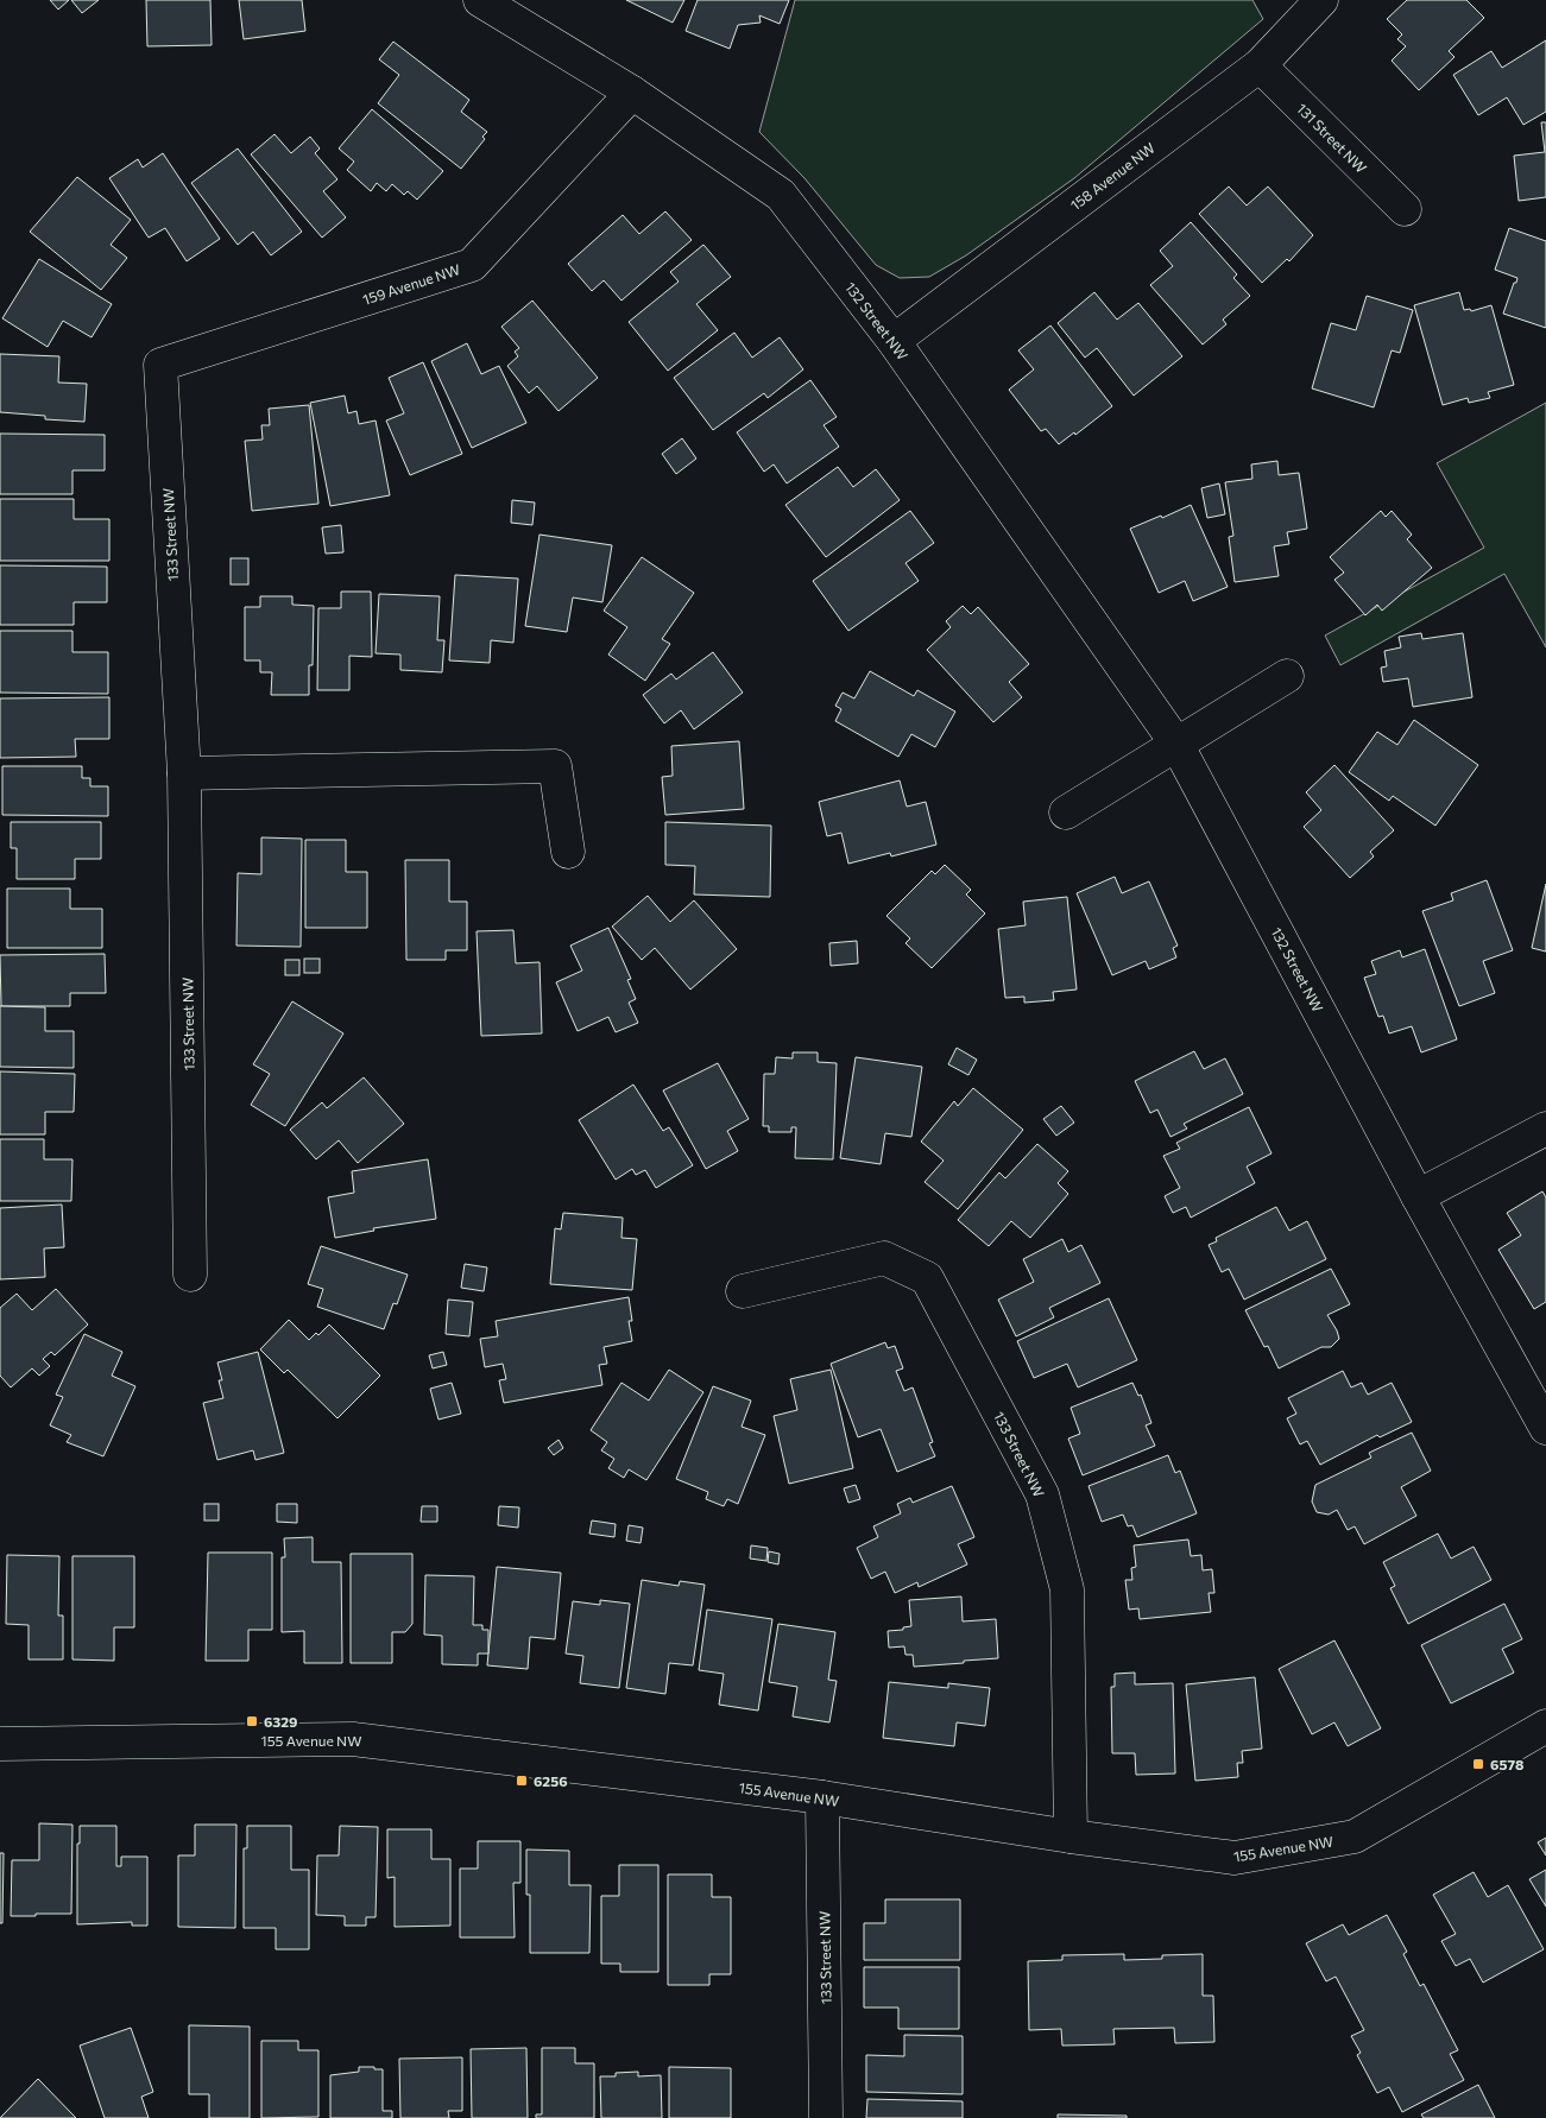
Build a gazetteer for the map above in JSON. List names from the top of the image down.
{
  "streets": {
    "street": [
      "131 Street NW",
      "158 Avenue NW",
      "159 Avenue NW",
      "132 Street NW",
      "133 Street NW",
      "155 Avenue NW"
    ]
  },
  "crossings": [
    ["131 Street NW", "158 Avenue NW"],
    ["158 Avenue NW", "132 Street NW"],
    ["159 Avenue NW", "132 Street NW"],
    ["159 Avenue NW", "133 Street NW"],
    ["133 Street NW", "155 Avenue NW"]
  ],
  "places": {
    "transit": ["6329", "6578", "6256"]
  }
}
